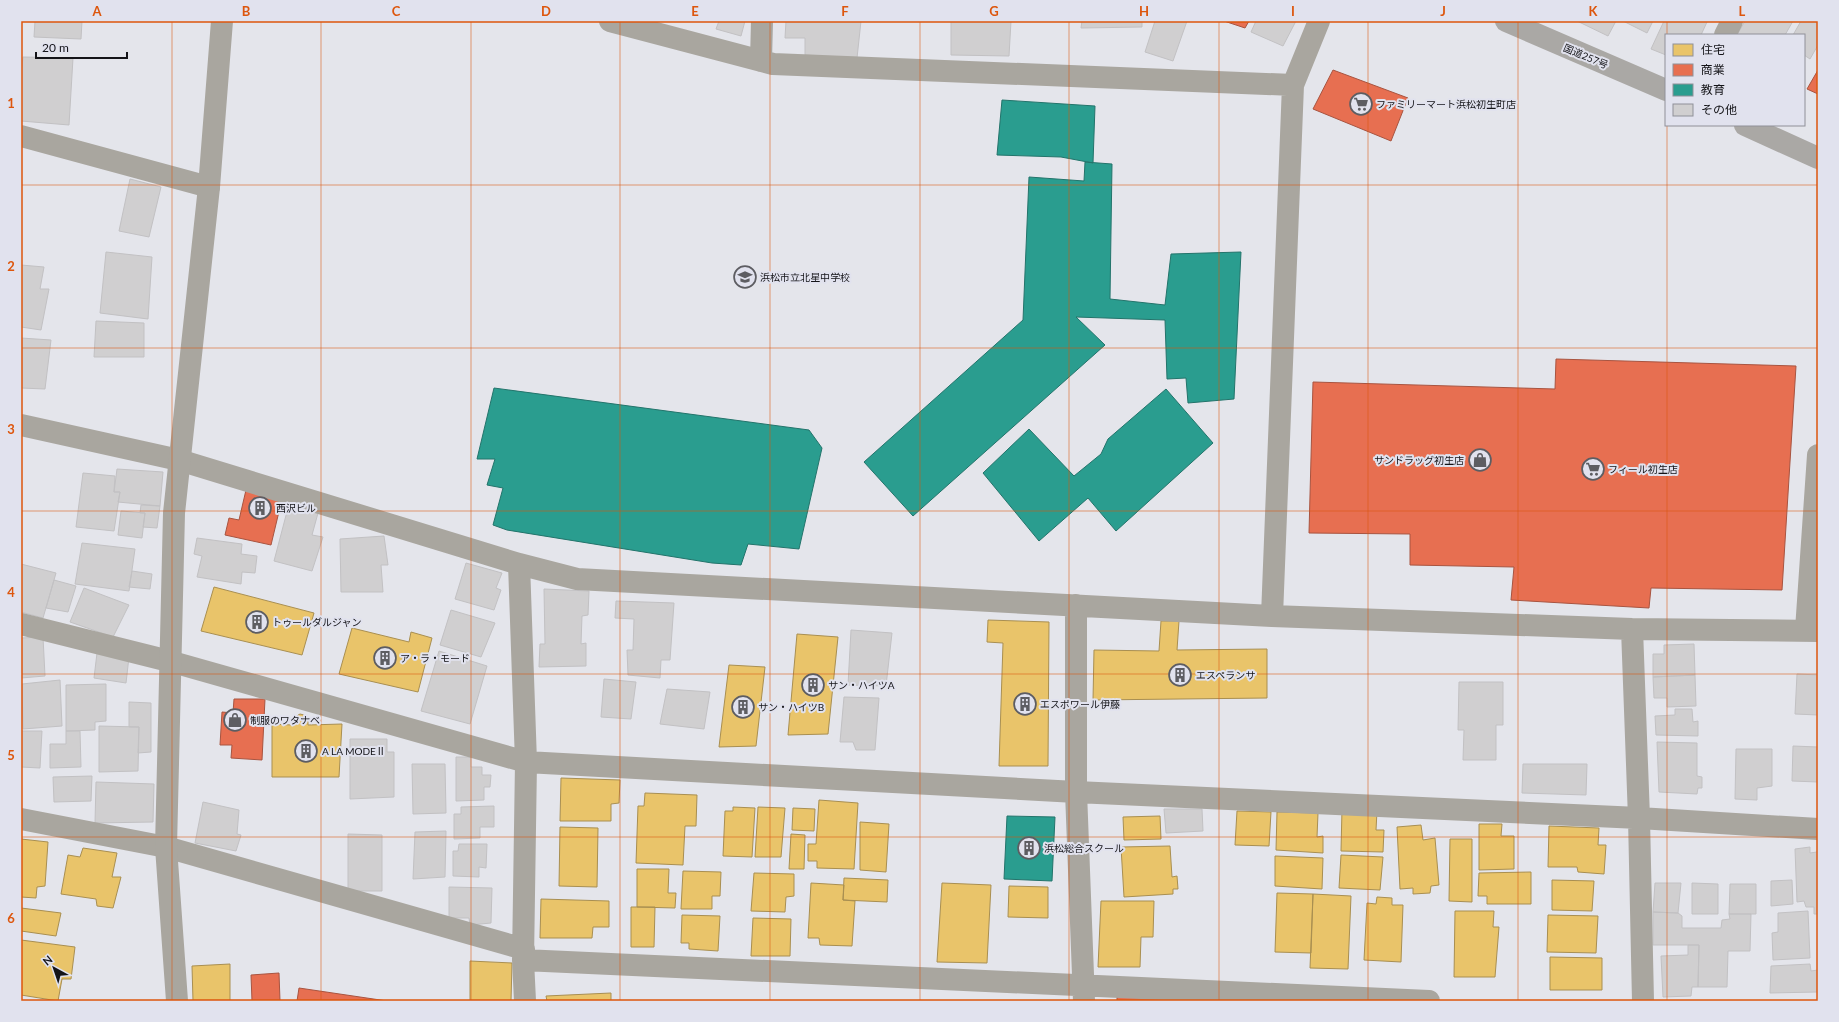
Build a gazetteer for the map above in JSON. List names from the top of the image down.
{
  "streets": {
    "highway": ["国道257号"]
  },
  "places": {
    "supermarket": ["ファミリーマート浜松初生町店", "フィール初生店"],
    "school or university": ["浜松市立北星中学校"],
    "shop": ["サンドラッグ初生店", "制服のワタナベ"],
    "building": [
      "西沢ビル",
      "トゥールダルジャン",
      "ア・ラ・モード",
      "エスペランサ",
      "サン・ハイツA",
      "エスポワール伊藤",
      "サン・ハイツB",
      "A LA MODEⅡ",
      "浜松総合スクール"
    ]
  },
  "legend": [
    "住宅",
    "商業",
    "教育",
    "その他"
  ],
  "scale_bar": "20 m",
  "north": "top left",
  "grid": {
    "columns": [
      "A",
      "B",
      "C",
      "D",
      "E",
      "F",
      "G",
      "H",
      "I",
      "J",
      "K",
      "L"
    ],
    "rows": [
      "1",
      "2",
      "3",
      "4",
      "5",
      "6"
    ]
  }
}
